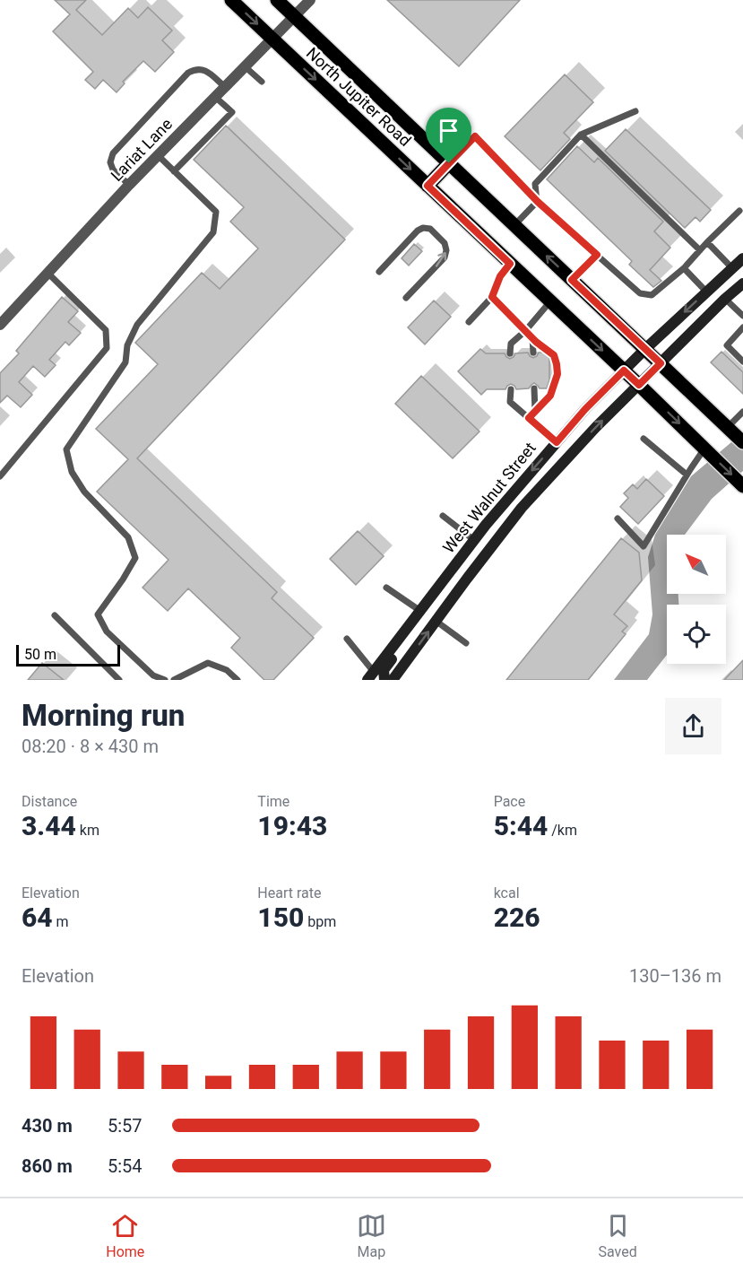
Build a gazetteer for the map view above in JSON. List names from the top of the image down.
{
  "streets": {
    "main road": ["North Jupiter Road", "West Walnut Street"],
    "street": ["Lariat Lane"]
  },
  "crossings": [
    ["North Jupiter Road", "Lariat Lane"],
    ["North Jupiter Road", "West Walnut Street"]
  ],
  "scale_bar": "50 m",
  "north": "top left",
  "page": {
    "scale": "50 m",
    "heading": ["Morning run", "08:20 · 8 × 430 m"],
    "stats": [
      ["Distance", "3.44 km"],
      ["Time", "19:43"],
      ["Pace", "5:44 /km"],
      ["Elevation", "64 m"],
      ["Heart rate", "150 bpm"],
      ["kcal", "226"]
    ],
    "chart": ["Elevation", "130–136 m"],
    "list": [
      {
        "name": "430 m",
        "note": "5:57"
      },
      {
        "name": "860 m",
        "note": "5:54"
      }
    ],
    "tabs": ["Home", "Map", "Saved"]
  }
}
